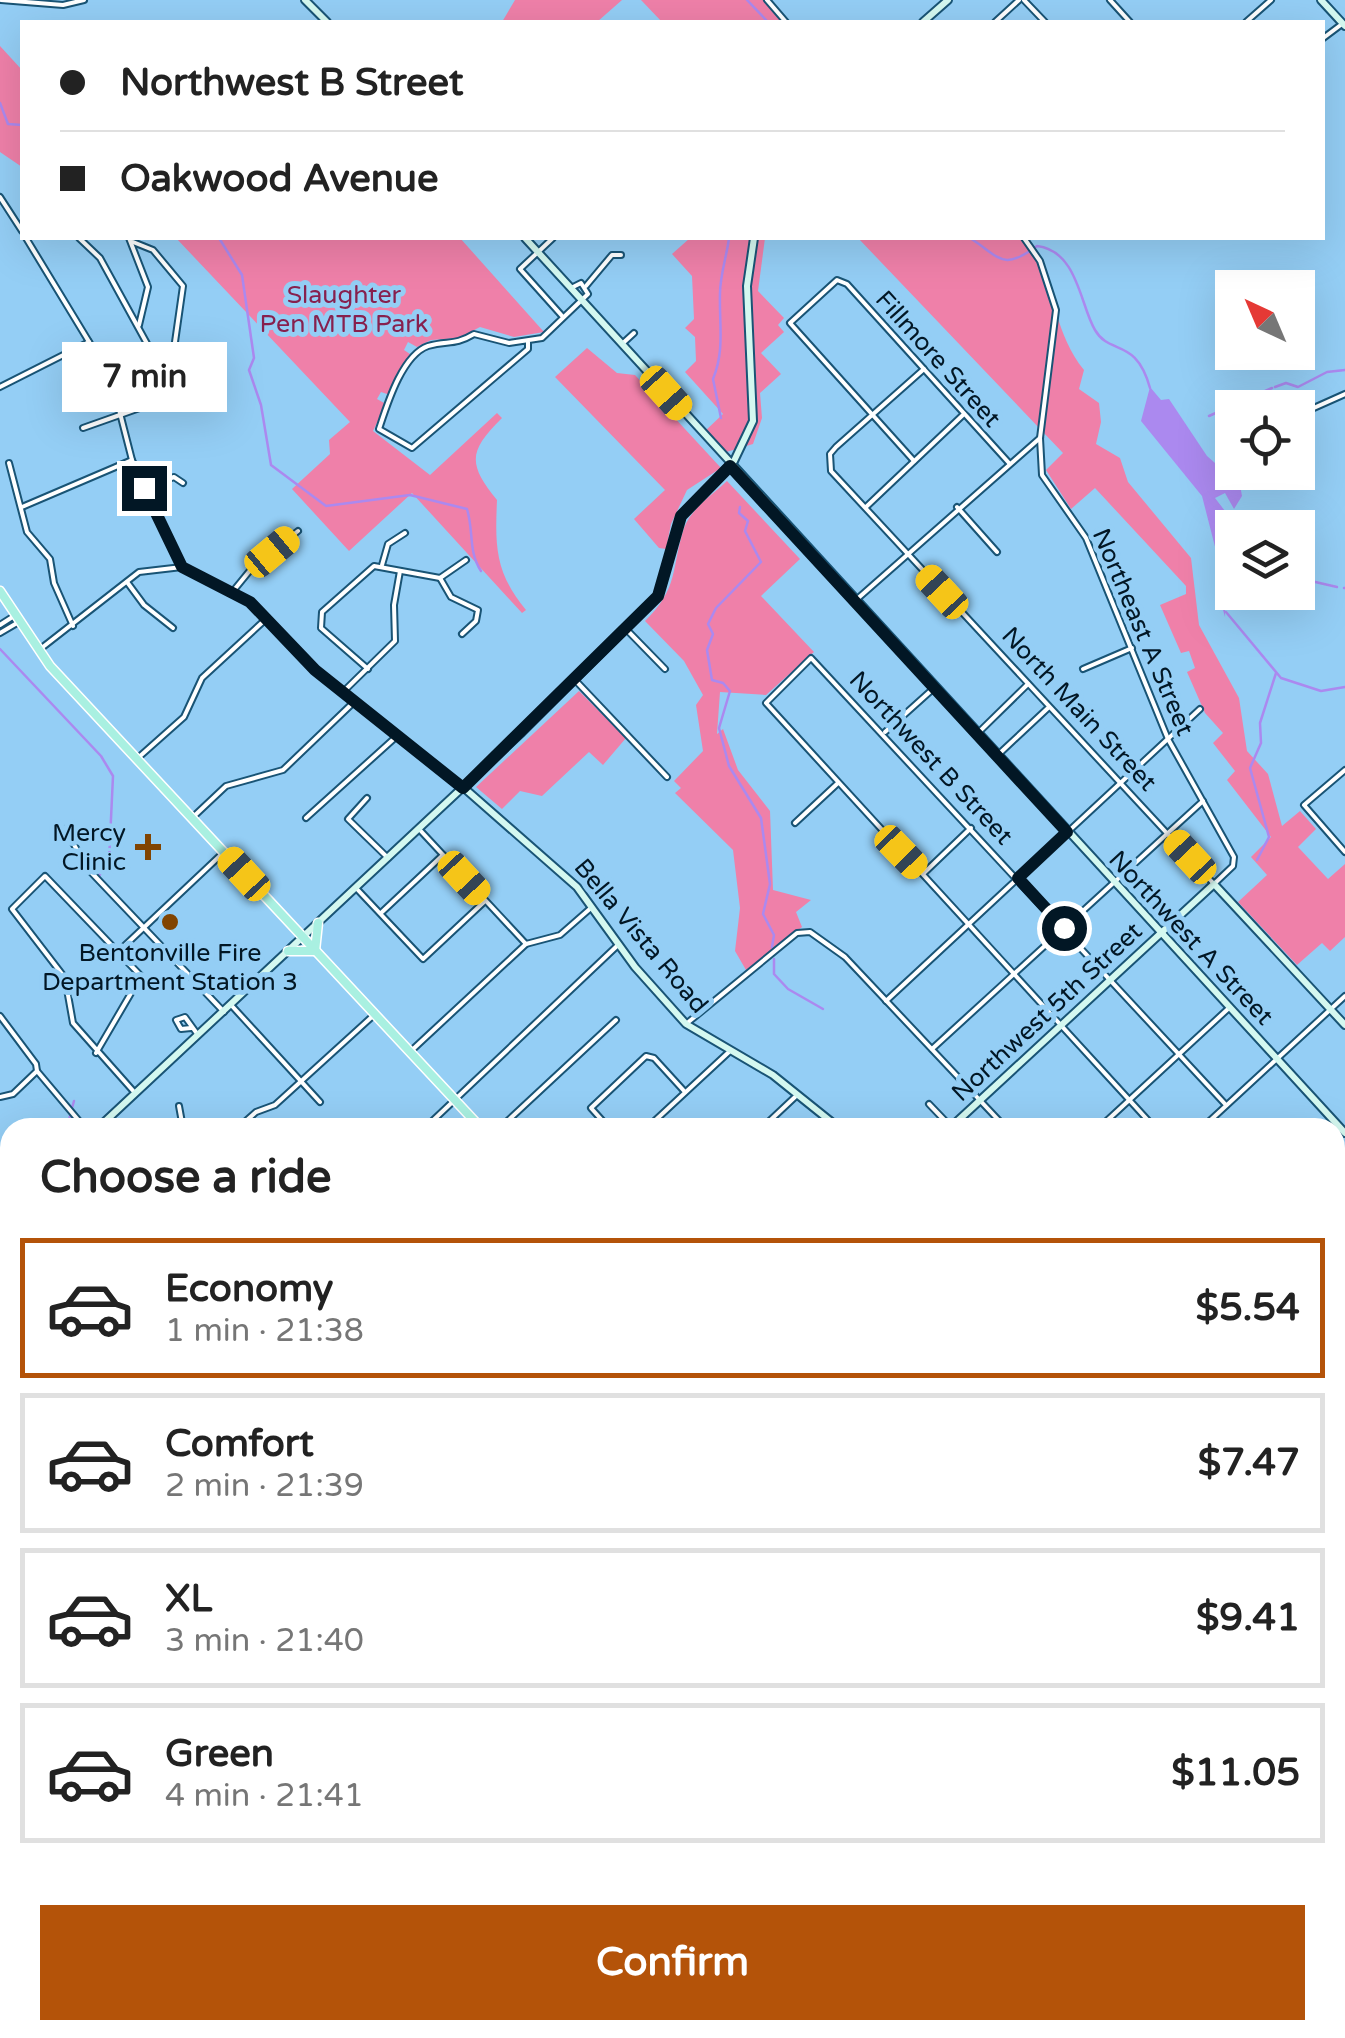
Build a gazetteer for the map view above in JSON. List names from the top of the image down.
{
  "streets": {
    "street": [
      "Fillmore Street",
      "Northeast A Street",
      "North Main Street",
      "Northwest B Street",
      "Bella Vista Road",
      "Northwest A Street",
      "Northwest 5th Street"
    ]
  },
  "crossings": [
    ["Fillmore Street", "North Main Street"],
    ["Northeast A Street", "North Main Street"],
    ["Northeast A Street", "Northwest 5th Street"],
    ["North Main Street", "Northwest 5th Street"],
    ["Northwest B Street", "Northwest 5th Street"],
    ["Northwest A Street", "Northwest 5th Street"]
  ],
  "parks": ["Slaughter Pen MTB Park"],
  "places": {
    "health": ["Mercy Clinic"],
    "other": ["Bentonville Fire Department Station 3"]
  },
  "north": "top left",
  "page": {
    "banner": ["Northwest B Street", "Oakwood Avenue"],
    "bubble": "7 min",
    "heading": "Choose a ride",
    "list": [
      {
        "name": "Economy",
        "note": "1 min · 21:38",
        "value": "$5.54"
      },
      {
        "name": "Comfort",
        "note": "2 min · 21:39",
        "value": "$7.47"
      },
      {
        "name": "XL",
        "note": "3 min · 21:40",
        "value": "$9.41"
      },
      {
        "name": "Green",
        "note": "4 min · 21:41",
        "value": "$11.05"
      }
    ],
    "buttons": "Confirm"
  }
}
